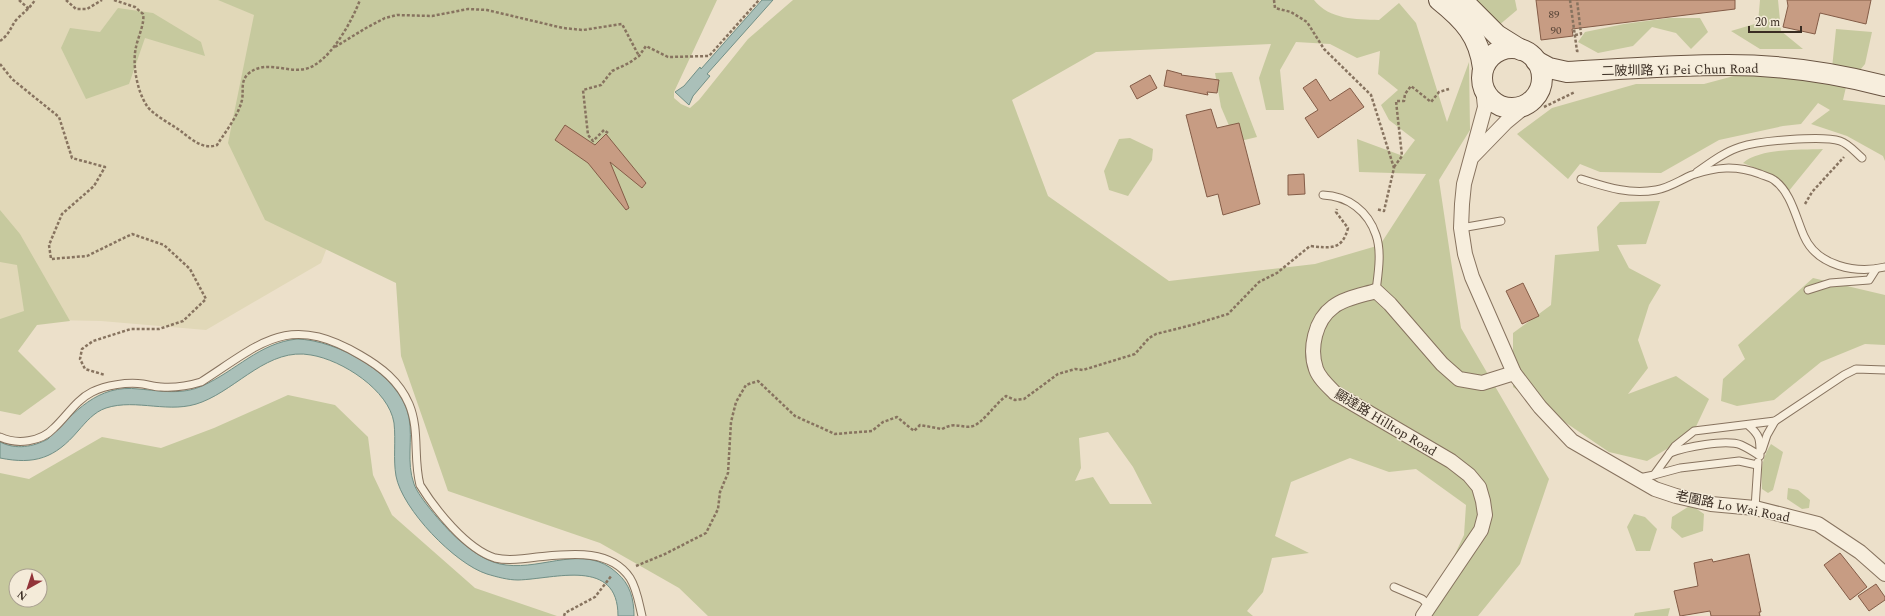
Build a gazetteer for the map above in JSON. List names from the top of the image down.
{
  "streets": {
    "street": ["二陂圳路 Yi Pei Chun Road", "顯達路 Hilltop Road", "老圍路 Lo Wai Road"]
  },
  "crossings": [
    ["二陂圳路 Yi Pei Chun Road", "老圍路 Lo Wai Road"]
  ],
  "house_numbers": ["89", "90"],
  "scale_bar": "20 m",
  "north": "bottom left"
}
